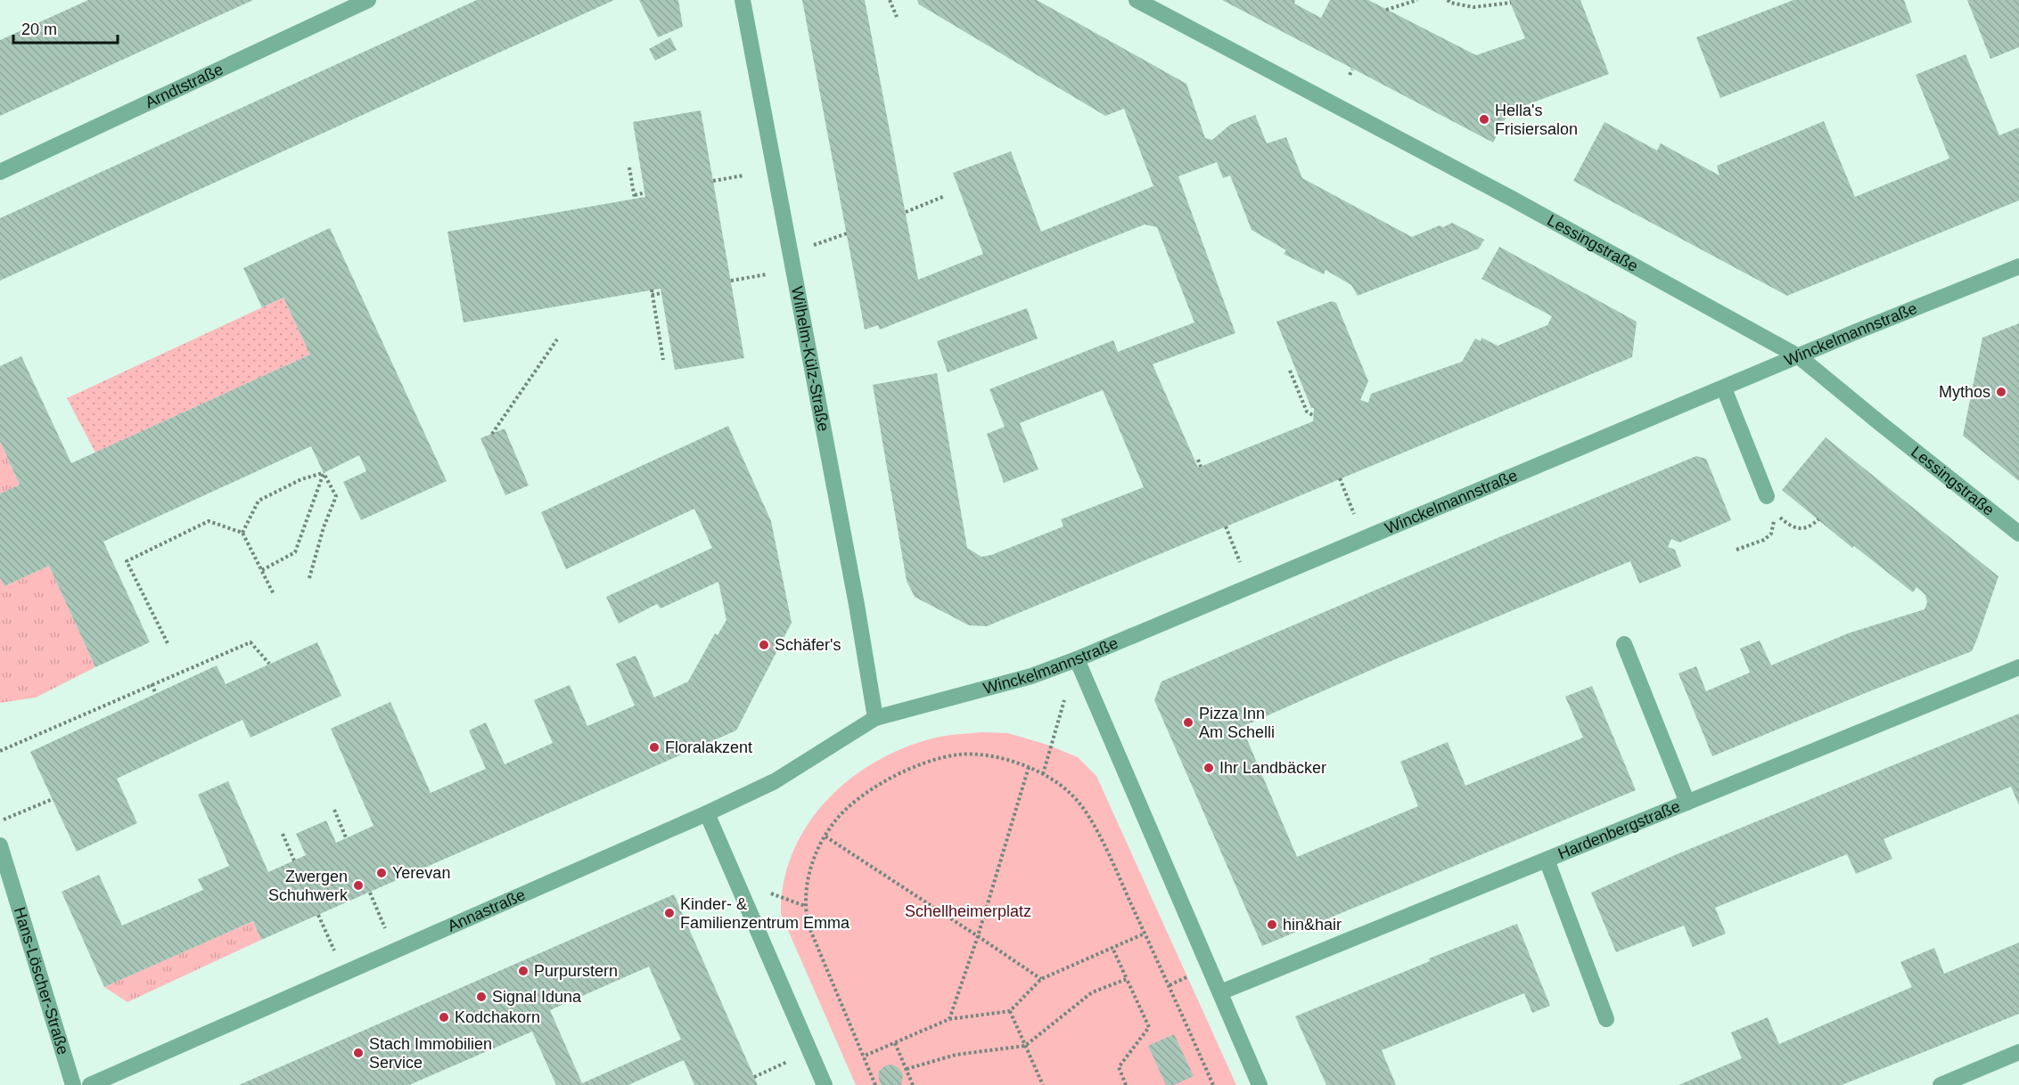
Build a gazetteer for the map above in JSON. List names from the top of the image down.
{
  "streets": {
    "street": [
      "Arndtstraße",
      "Lessingstraße",
      "Winckelmannstraße",
      "Wilhelm-Külz-Straße",
      "Hardenbergstraße",
      "Annastraße",
      "Hans-Löscher-Straße"
    ]
  },
  "crossings": [
    ["Lessingstraße", "Winckelmannstraße"],
    ["Winckelmannstraße", "Wilhelm-Külz-Straße"],
    ["Winckelmannstraße", "Annastraße"],
    ["Wilhelm-Külz-Straße", "Annastraße"]
  ],
  "parks": ["Schellheimerplatz"],
  "places": [
    "Hella's Frisiersalon",
    "Mythos",
    "Schäfer's",
    "Pizza Inn Am Schelli",
    "Floralakzent",
    "Ihr Landbäcker",
    "Yerevan",
    "Zwergen Schuhwerk",
    "Kinder- & Familienzentrum Emma",
    "hin&hair",
    "Purpurstern",
    "Signal Iduna",
    "Kodchakorn",
    "Stach Immobilien Service"
  ],
  "scale_bar": "20 m"
}
